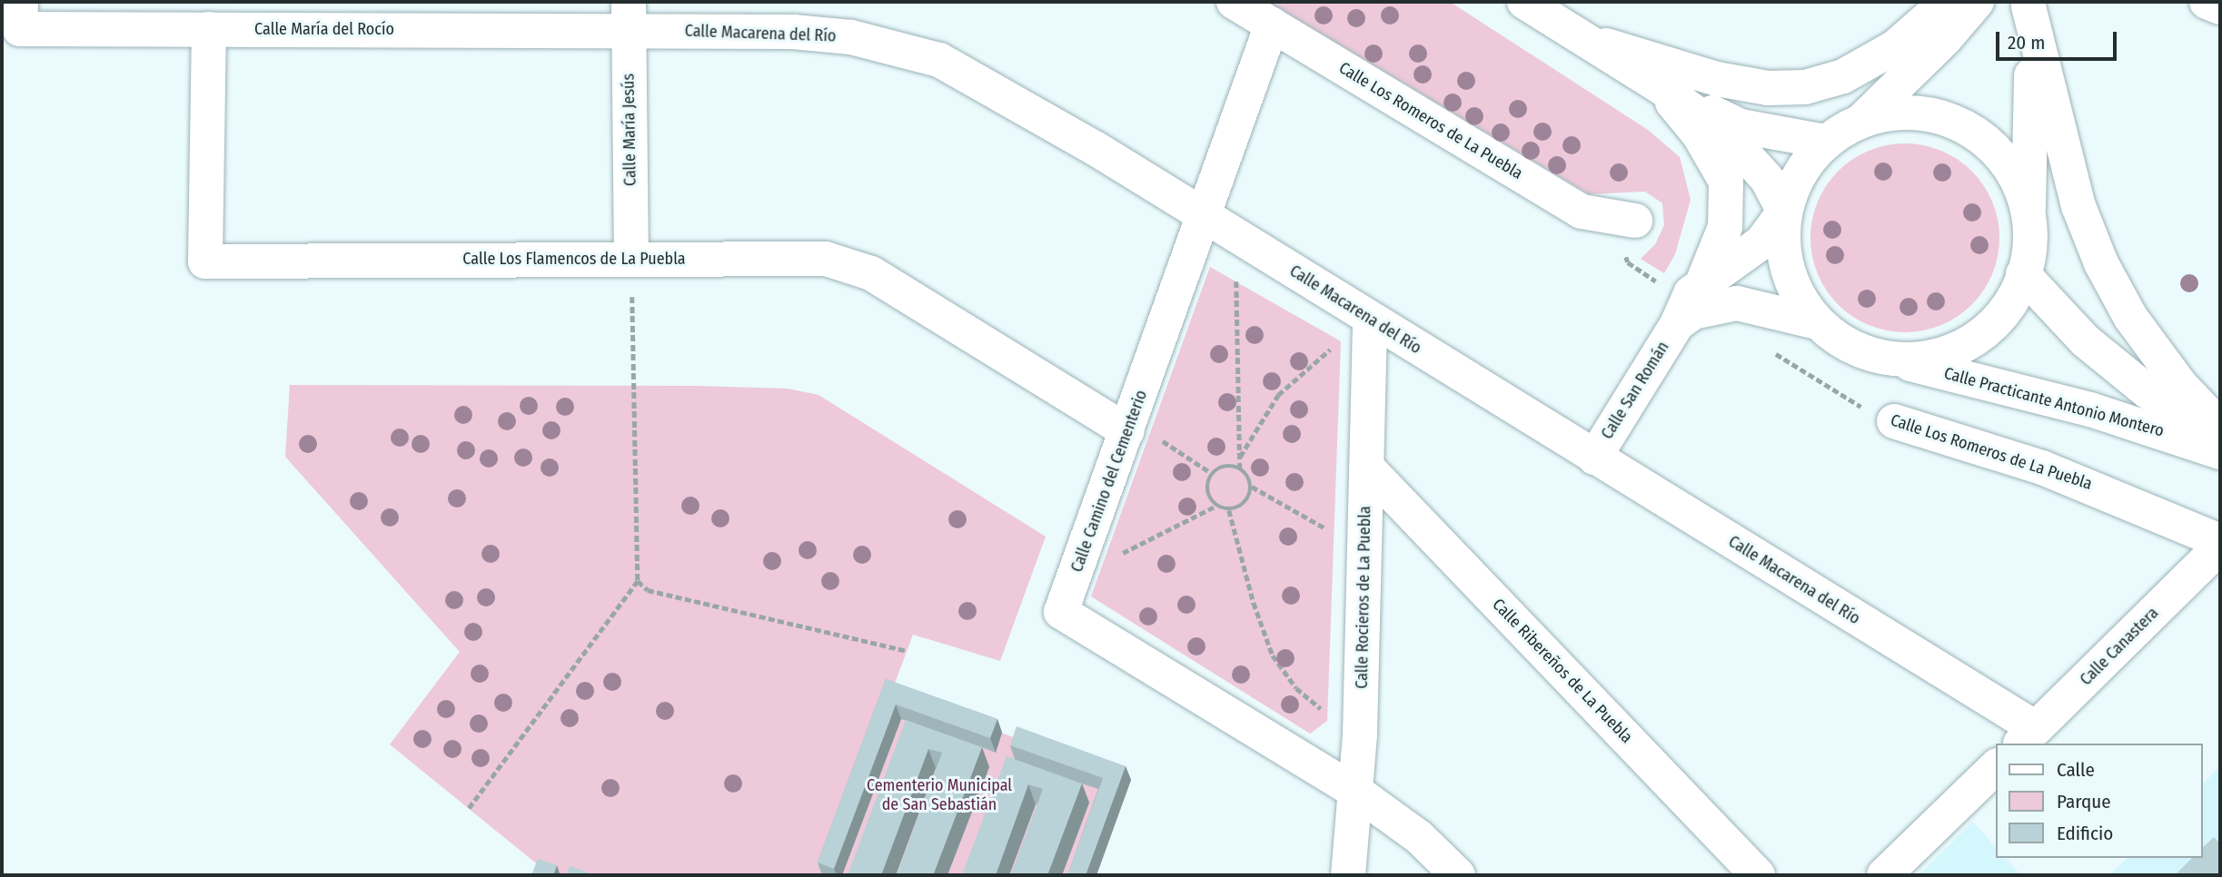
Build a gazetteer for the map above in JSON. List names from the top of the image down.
{
  "streets": {
    "street": [
      "Calle María del Rocío",
      "Calle Macarena del Río",
      "Calle Los Romeros de La Puebla",
      "Calle María Jesús",
      "Calle Los Flamencos de La Puebla",
      "Calle San Román",
      "Calle Practicante Antonio Montero",
      "Calle Camino del Cementerio",
      "Calle Rocieros de La Puebla",
      "Calle Canastera",
      "Calle Ribereños de La Puebla"
    ]
  },
  "crossings": [
    ["Calle María del Rocío", "Calle Macarena del Río"],
    ["Calle María del Rocío", "Calle María Jesús"],
    ["Calle María del Rocío", "Calle Los Flamencos de La Puebla"],
    ["Calle Macarena del Río", "Calle María Jesús"],
    ["Calle Macarena del Río", "Calle San Román"],
    ["Calle Macarena del Río", "Calle Camino del Cementerio"],
    ["Calle Macarena del Río", "Calle Rocieros de La Puebla"],
    ["Calle Macarena del Río", "Calle Canastera"],
    ["Calle Los Romeros de La Puebla", "Calle Camino del Cementerio"],
    ["Calle María Jesús", "Calle Los Flamencos de La Puebla"],
    ["Calle Los Flamencos de La Puebla", "Calle Camino del Cementerio"],
    ["Calle San Román", "Calle Practicante Antonio Montero"],
    ["Calle Camino del Cementerio", "Calle Rocieros de La Puebla"],
    ["Calle Rocieros de La Puebla", "Calle Ribereños de La Puebla"]
  ],
  "parks": ["Cementerio Municipal de San Sebastián"],
  "legend": ["Calle", "Parque", "Edificio"],
  "scale_bar": "20 m"
}
